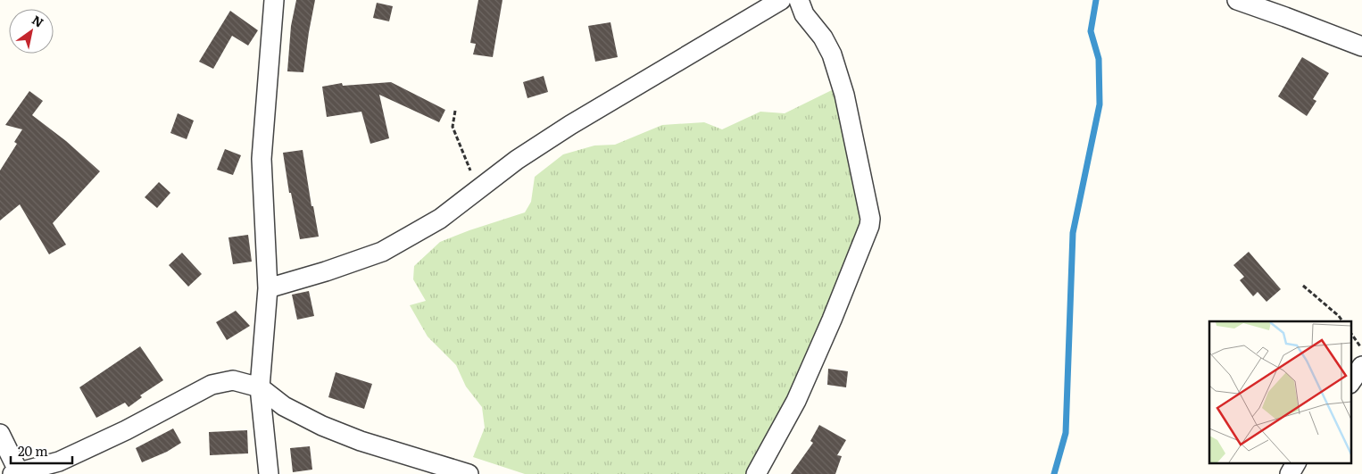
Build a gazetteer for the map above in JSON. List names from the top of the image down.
{
  "scale_bar": "20 m",
  "north": "top right"
}
